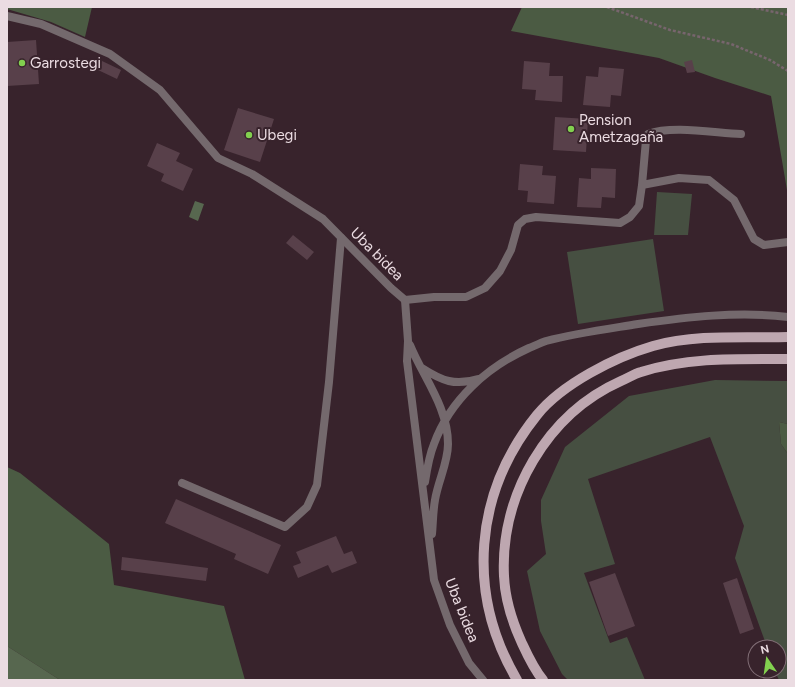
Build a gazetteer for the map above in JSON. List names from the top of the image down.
{
  "streets": {
    "street": ["Uba bidea"]
  },
  "places": ["Garrostegi", "Pension Ametzagaña", "Ubegi"],
  "north": "top"
}
